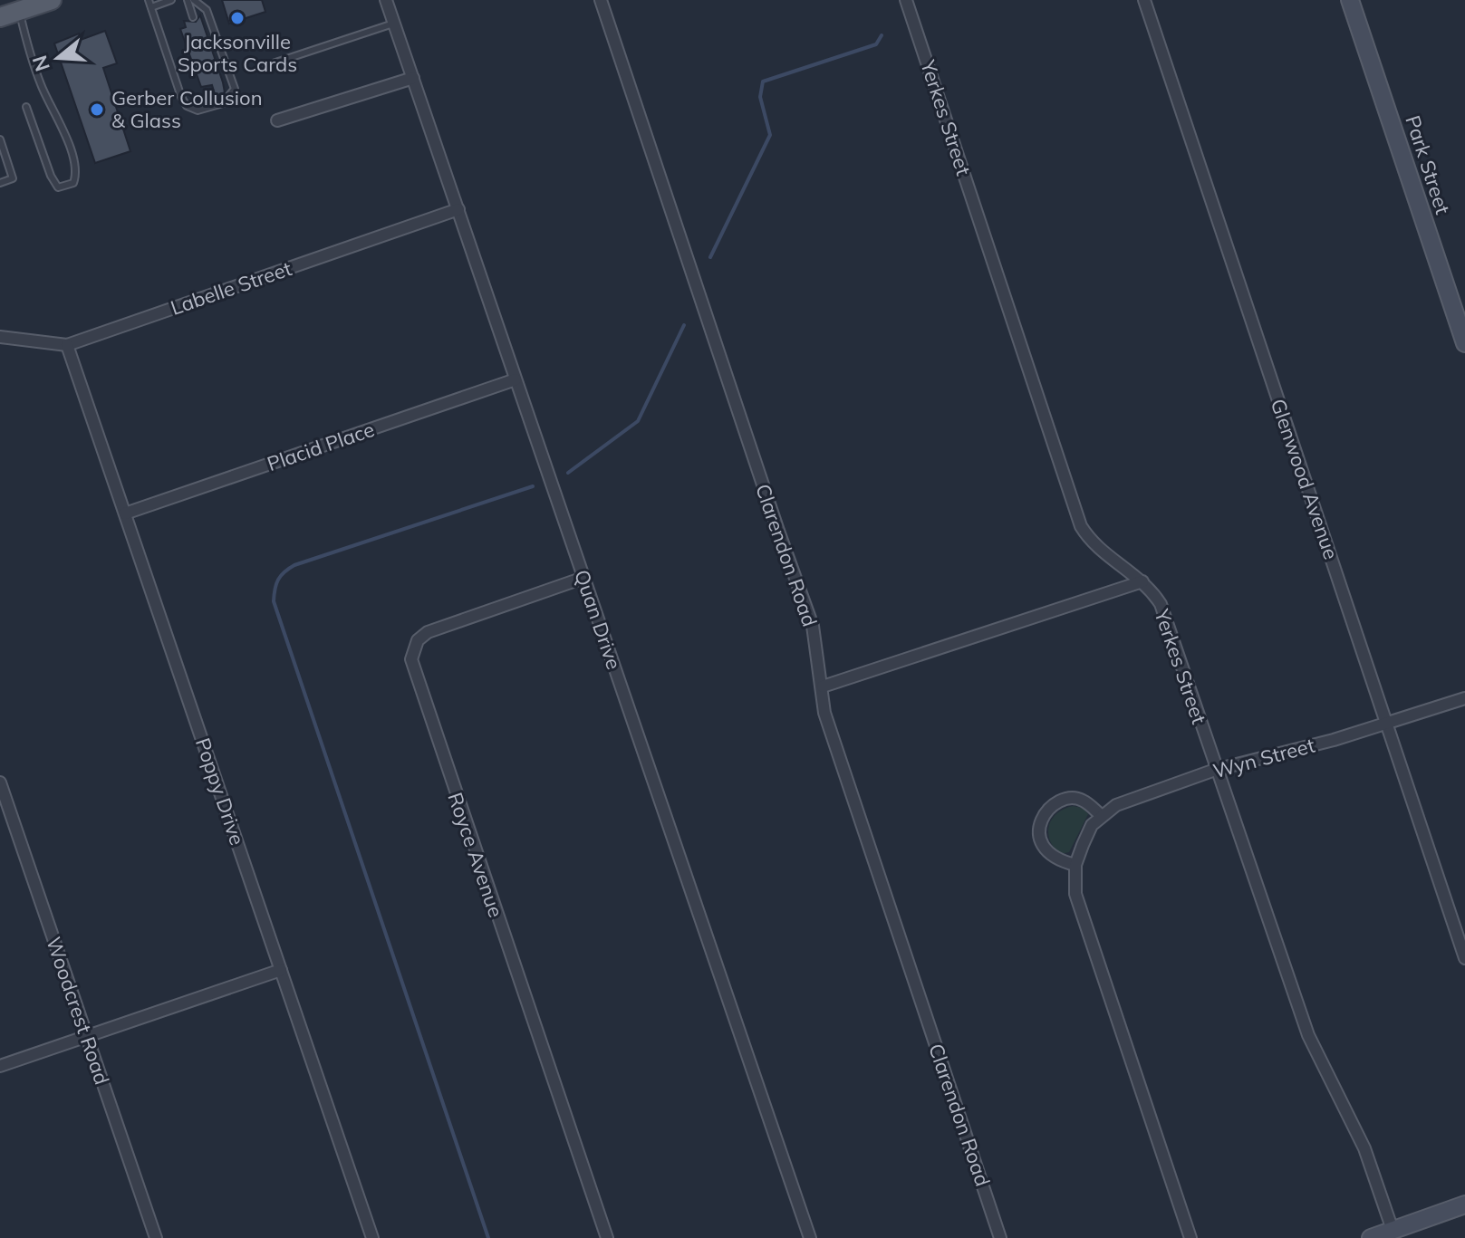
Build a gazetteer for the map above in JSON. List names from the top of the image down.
{
  "streets": {
    "street": [
      "Yerkes Street",
      "Park Street",
      "Labelle Street",
      "Placid Place",
      "Glenwood Avenue",
      "Clarendon Road",
      "Quan Drive",
      "Wyn Street",
      "Poppy Drive",
      "Royce Avenue",
      "Woodcrest Road"
    ]
  },
  "crossings": [
    ["Yerkes Street", "Wyn Street"],
    ["Labelle Street", "Quan Drive"],
    ["Labelle Street", "Poppy Drive"],
    ["Placid Place", "Quan Drive"],
    ["Placid Place", "Poppy Drive"],
    ["Glenwood Avenue", "Wyn Street"],
    ["Quan Drive", "Royce Avenue"]
  ],
  "places": ["Jacksonville Sports Cards", "Gerber Collusion & Glass"],
  "north": "left"
}
